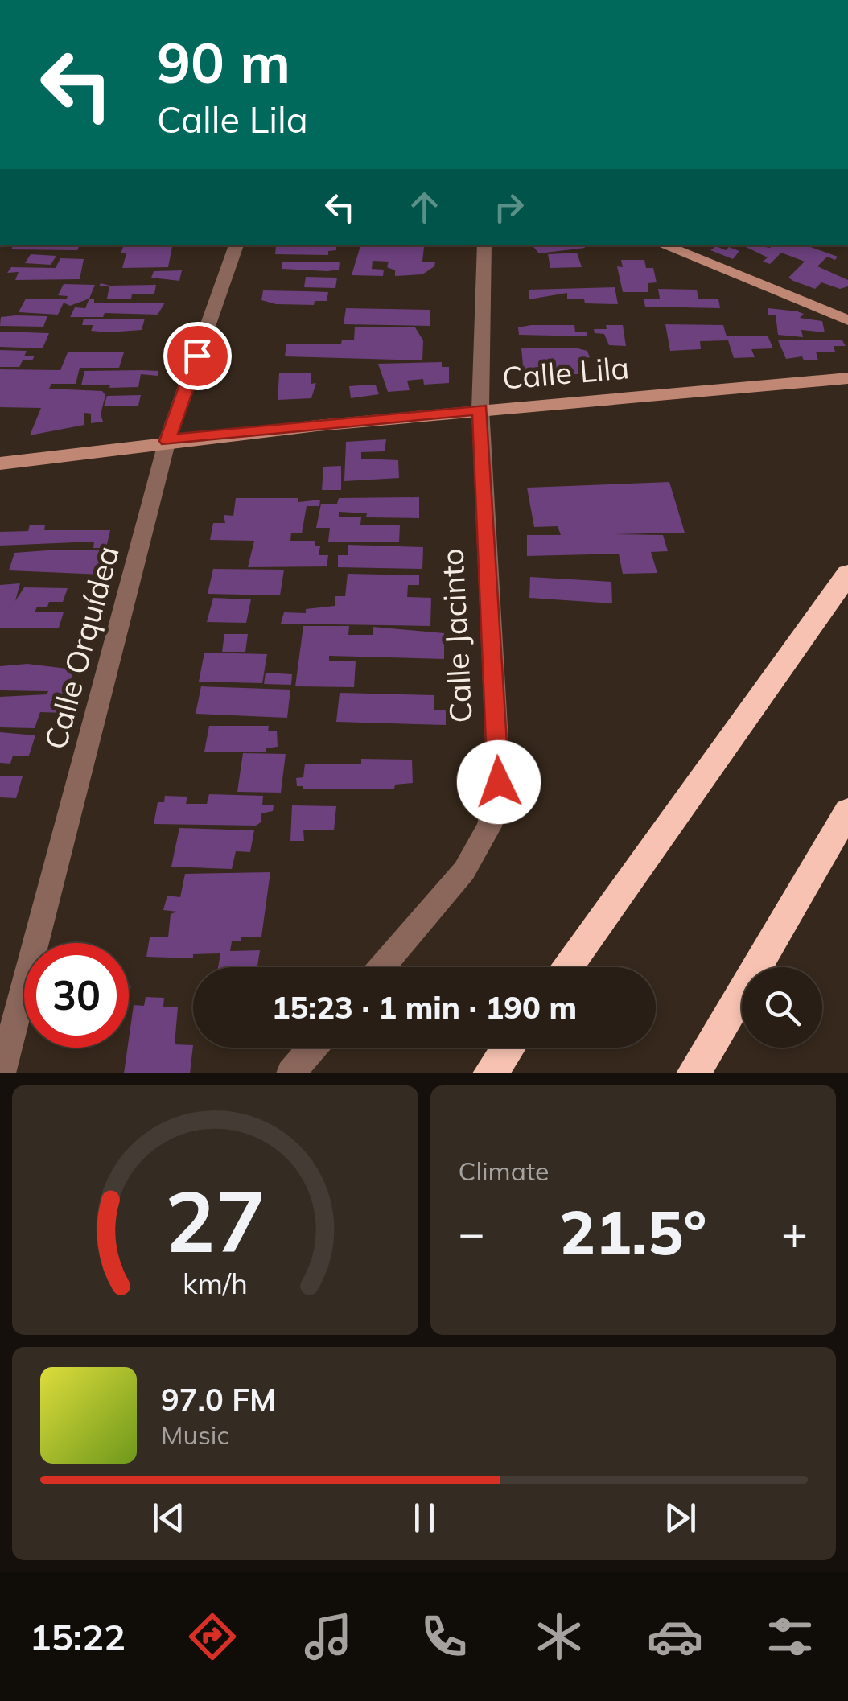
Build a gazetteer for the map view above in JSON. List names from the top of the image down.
{
  "streets": {
    "street": ["Calle Lila", "Calle Jacinto", "Calle Orquídea"]
  },
  "crossings": [
    ["Calle Lila", "Calle Jacinto"],
    ["Calle Lila", "Calle Orquídea"]
  ],
  "page": {
    "turn": ["90 m", "Calle Lila"],
    "limit": "30",
    "trip": "15:23 · 1 min · 190 m",
    "tile": "Climate",
    "heat": ["−", "21.5°", "+"],
    "song": ["97.0 FM", "Music"],
    "tabs": "15:22",
    "gauge": ["27", "km/h"]
  }
}
